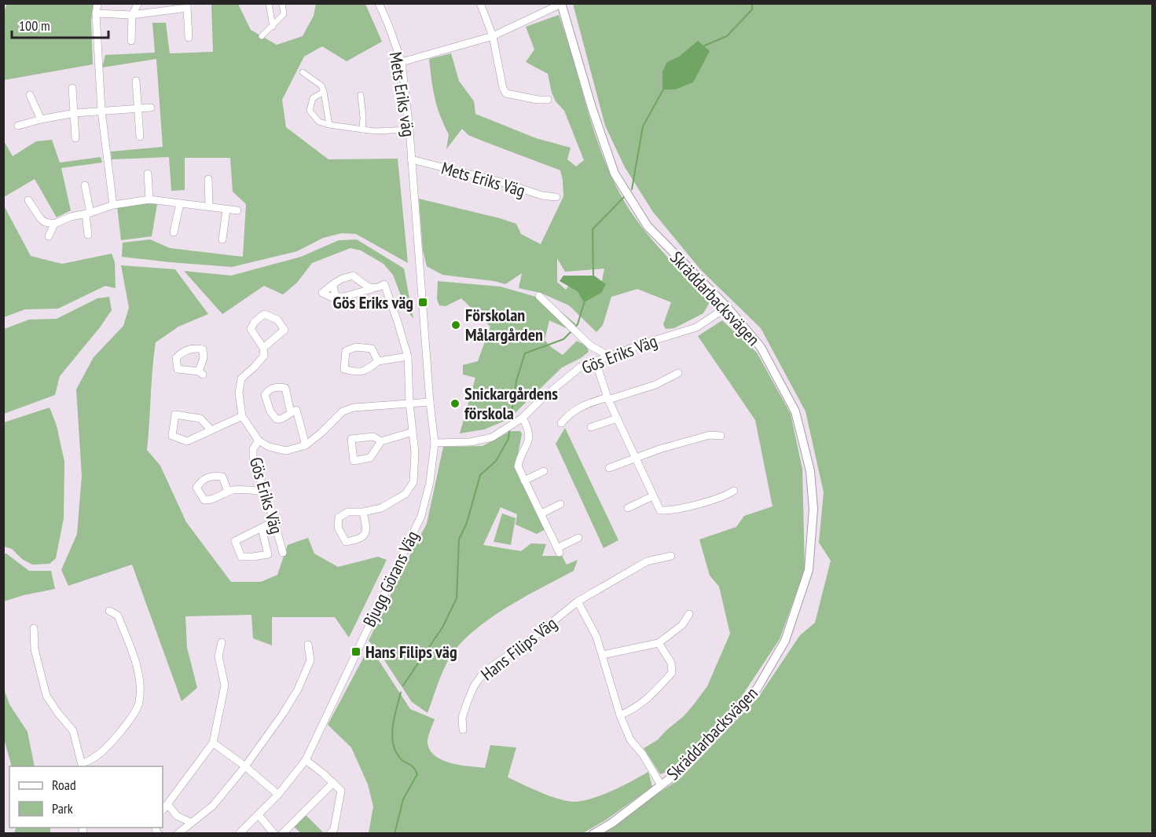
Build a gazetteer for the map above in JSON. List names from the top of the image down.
{
  "streets": {
    "street": [
      "Mets Eriks väg",
      "Mets Eriks Väg",
      "Skräddarbacksvägen",
      "Gös Eriks Väg",
      "Bjugg Görans Väg",
      "Hans Filips Väg"
    ]
  },
  "crossings": [
    ["Mets Eriks väg", "Mets Eriks Väg"],
    ["Skräddarbacksvägen", "Gös Eriks Väg"],
    ["Gös Eriks Väg", "Bjugg Görans Väg"]
  ],
  "places": {
    "transit": ["Gös Eriks väg", "Hans Filips väg"],
    "other": ["Förskolan Målargården", "Snickargårdens förskola"]
  },
  "legend": ["Road", "Park"],
  "scale_bar": "100 m"
}
